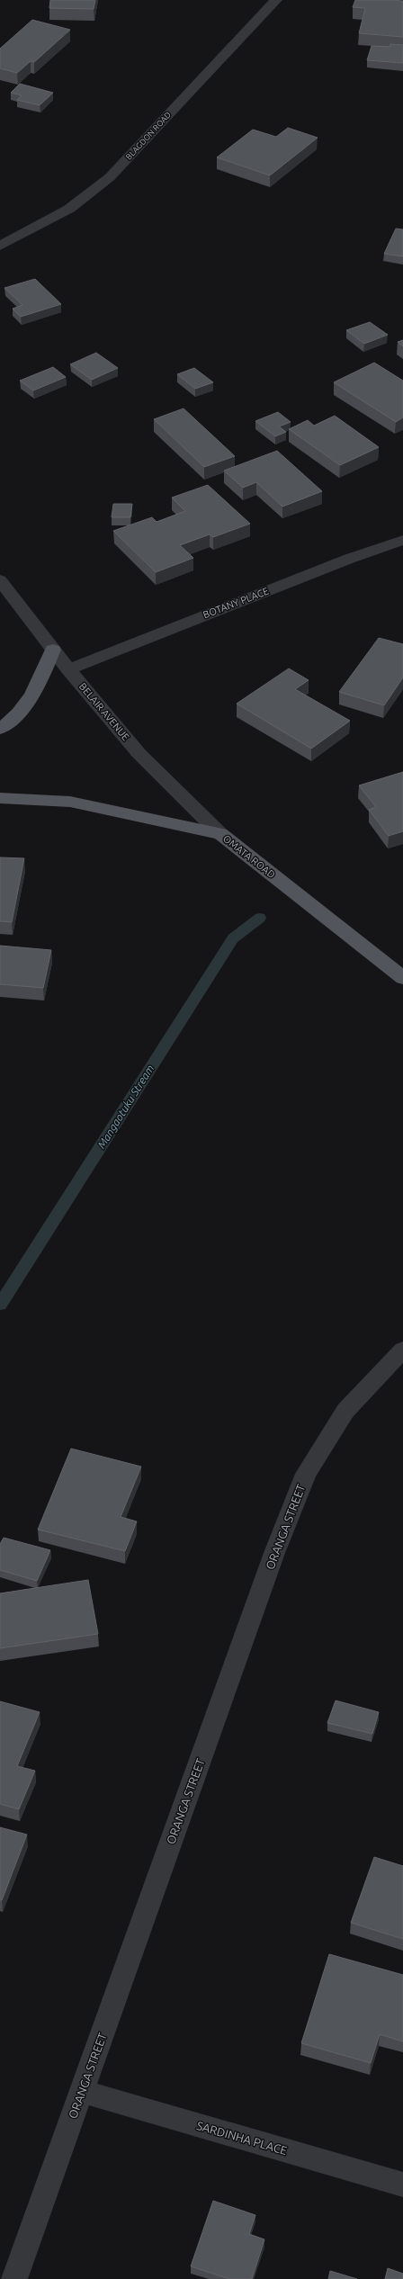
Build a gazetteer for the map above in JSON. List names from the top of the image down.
{
  "streets": {
    "main road": ["OMATA ROAD"],
    "street": [
      "BLAGDON ROAD",
      "BOTANY PLACE",
      "BELAIR AVENUE",
      "ORANGA STREET",
      "SARDINHA PLACE"
    ]
  },
  "crossings": [
    ["BOTANY PLACE", "BELAIR AVENUE"],
    ["BELAIR AVENUE", "OMATA ROAD"],
    ["ORANGA STREET", "SARDINHA PLACE"]
  ],
  "water": ["Mangaotuku Stream"]
}
